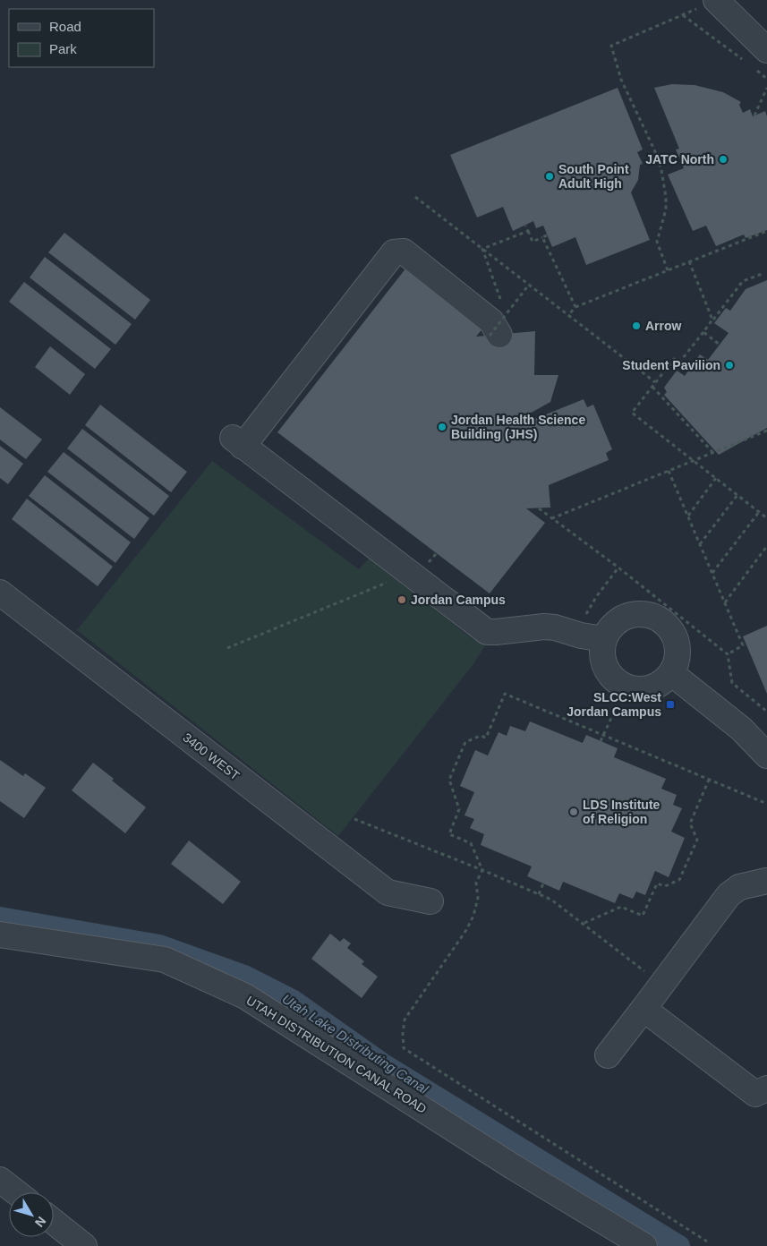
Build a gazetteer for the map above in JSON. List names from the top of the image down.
{
  "streets": {
    "street": ["3400 WEST", "UTAH DISTRIBUTION CANAL ROAD"]
  },
  "water": ["Utah Lake Distributing Canal"],
  "places": {
    "other": [
      "JATC North",
      "South Point Adult High",
      "Arrow",
      "Student Pavilion",
      "Jordan Health Science Building (JHS)",
      "Jordan Campus",
      "LDS Institute of Religion"
    ],
    "transit": ["SLCC:West Jordan Campus"]
  },
  "legend": ["Road", "Park"],
  "north": "bottom right"
}
